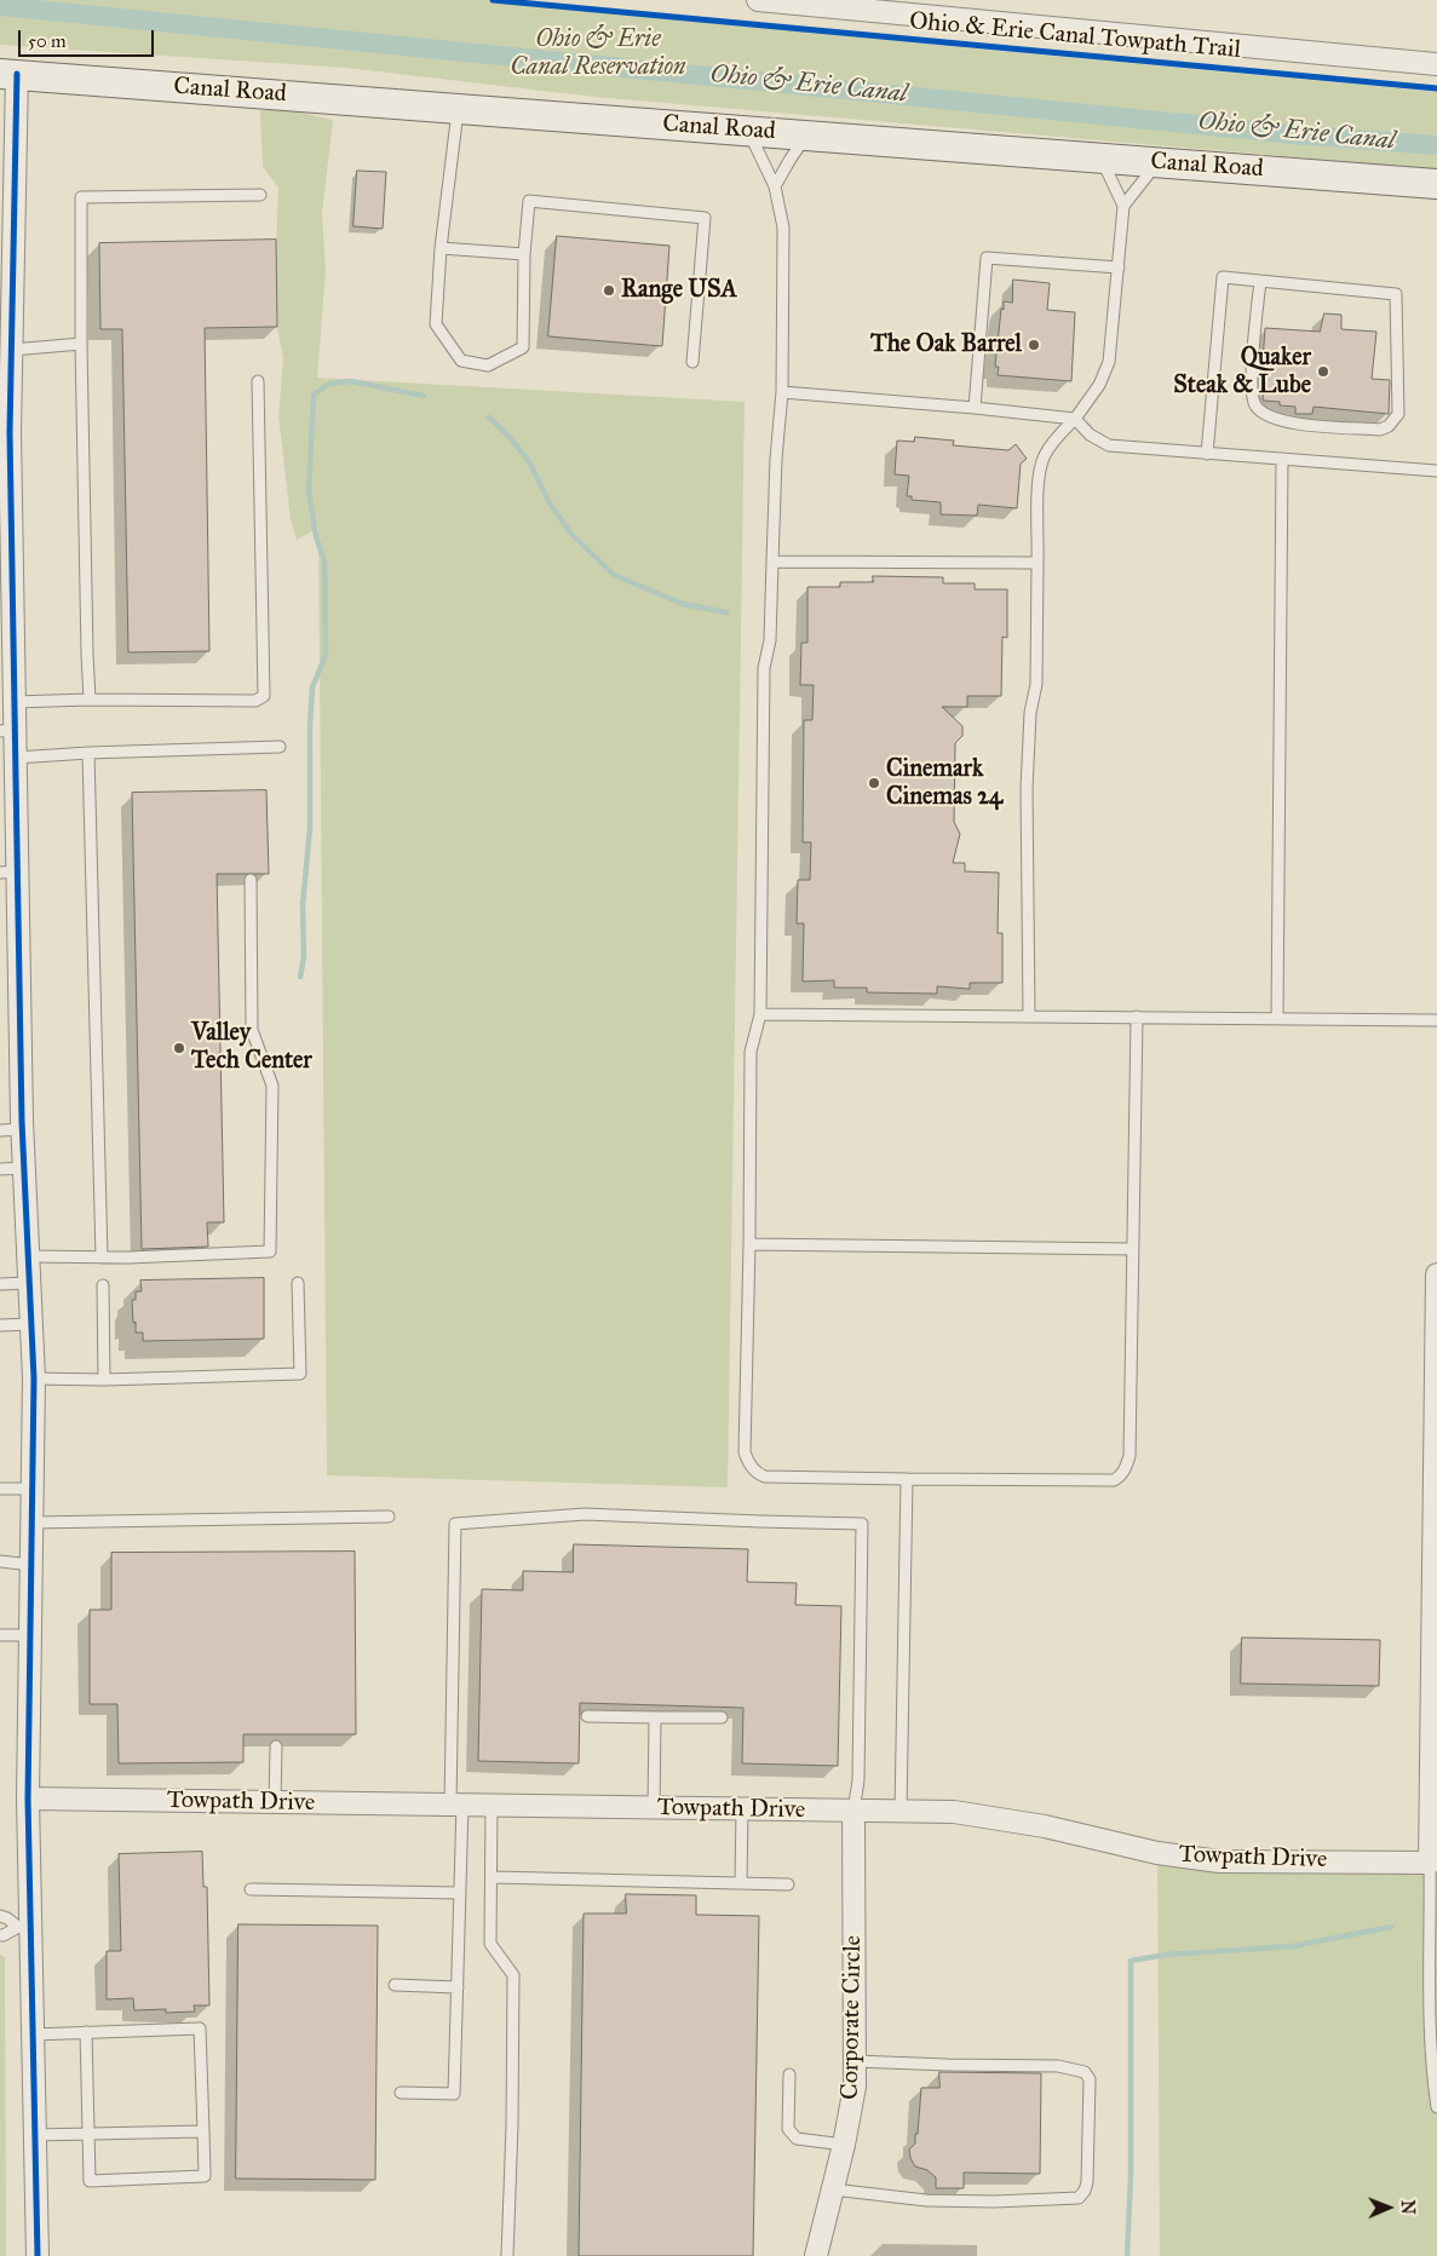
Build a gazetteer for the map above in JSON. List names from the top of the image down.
{
  "streets": {
    "main road": ["Canal Road"],
    "street": ["Towpath Drive", "Corporate Circle"],
    "cycle path": ["Ohio & Erie Canal Towpath Trail"]
  },
  "crossings": [
    ["Towpath Drive", "Corporate Circle"]
  ],
  "water": ["Ohio & Erie Canal"],
  "parks": ["Ohio & Erie Canal Reservation"],
  "places": [
    "Range USA",
    "The Oak Barrel",
    "Quaker Steak & Lube",
    "Cinemark Cinemas 24",
    "Valley Tech Center"
  ],
  "scale_bar": "50 m",
  "north": "right"
}
